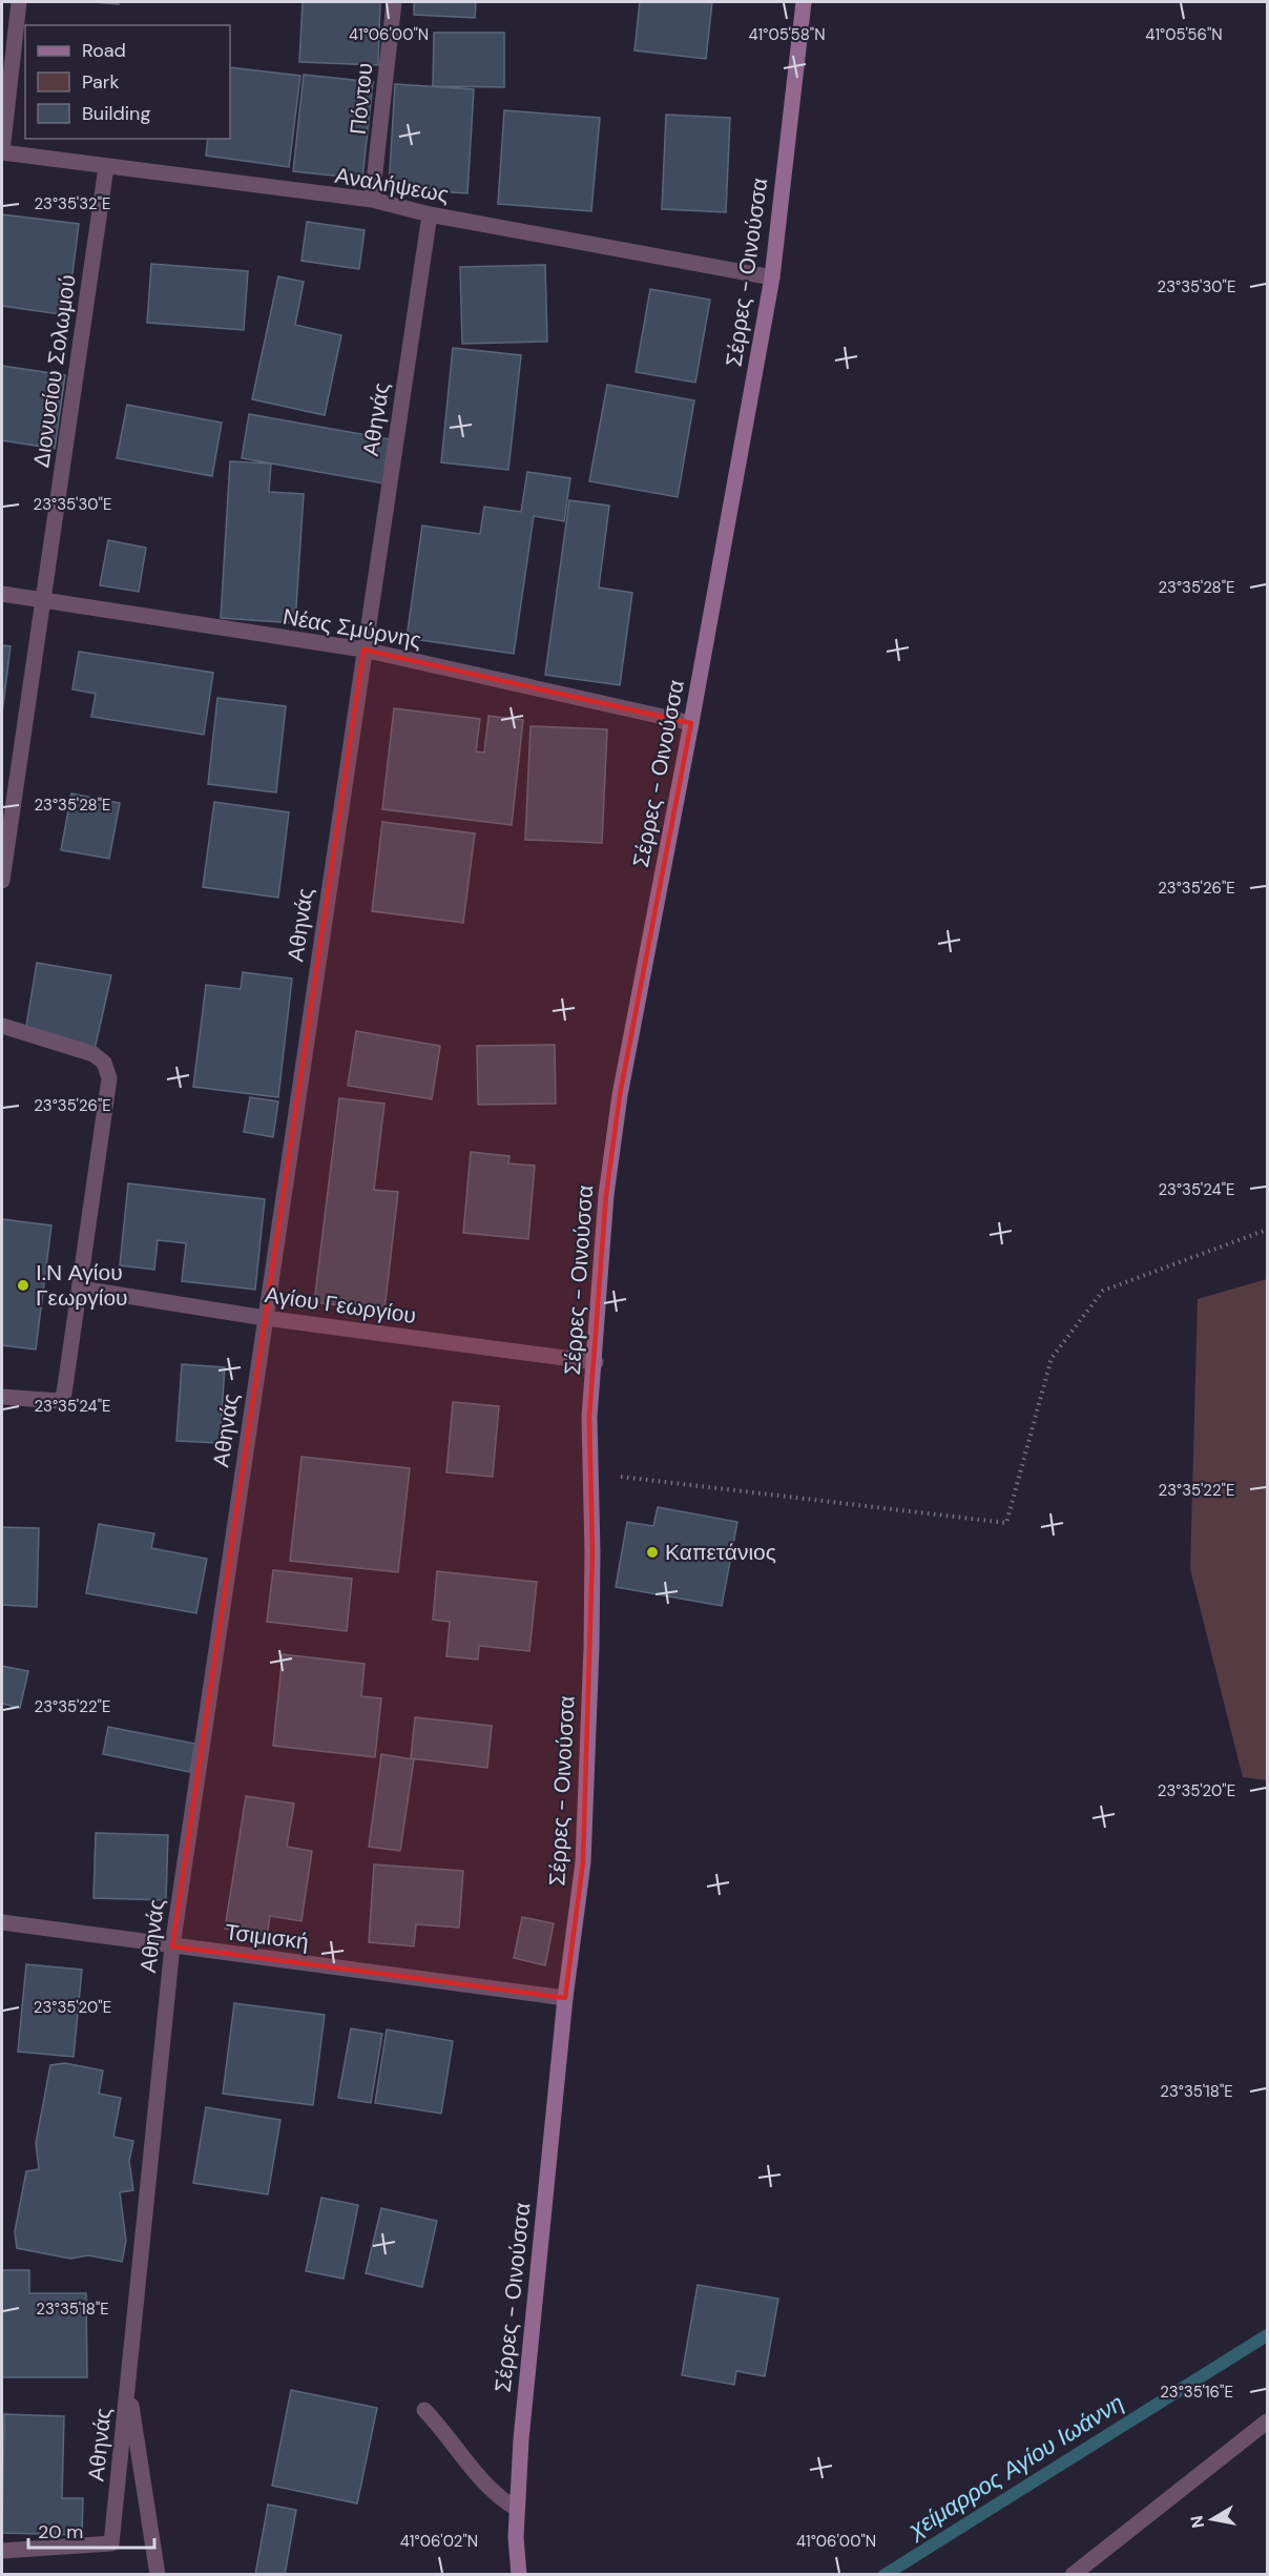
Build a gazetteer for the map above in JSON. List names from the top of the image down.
{
  "streets": {
    "street": [
      "Πόντου",
      "Αναλήψεως",
      "Σέρρες - Οινούσσα",
      "Διονυσίου Σολωμού",
      "Αθηνάς",
      "Νέας Σμύρνης",
      "Αγίου Γεωργίου",
      "Τσιμισκή"
    ]
  },
  "crossings": [
    ["Πόντου", "Αναλήψεως"],
    ["Αναλήψεως", "Σέρρες - Οινούσσα"],
    ["Αναλήψεως", "Διονυσίου Σολωμού"],
    ["Αναλήψεως", "Αθηνάς"],
    ["Σέρρες - Οινούσσα", "Νέας Σμύρνης"],
    ["Σέρρες - Οινούσσα", "Αγίου Γεωργίου"],
    ["Σέρρες - Οινούσσα", "Τσιμισκή"],
    ["Διονυσίου Σολωμού", "Νέας Σμύρνης"],
    ["Αθηνάς", "Νέας Σμύρνης"],
    ["Αθηνάς", "Αγίου Γεωργίου"],
    ["Αθηνάς", "Τσιμισκή"]
  ],
  "water": ["χείμαρρος Αγίου Ιωάννη"],
  "places": ["Ι.Ν Αγίου Γεωργίου", "Καπετάνιος"],
  "legend": ["Road", "Park", "Building"],
  "scale_bar": "20 m",
  "north": "left",
  "coordinates": [
    "41°06'00\"N",
    "41°05'58\"N",
    "41°05'56\"N",
    "23°35'32\"E",
    "23°35'30\"E",
    "23°35'28\"E",
    "23°35'26\"E",
    "23°35'24\"E",
    "23°35'22\"E",
    "23°35'20\"E",
    "23°35'18\"E",
    "23°35'16\"E",
    "41°06'02\"N"
  ]
}
